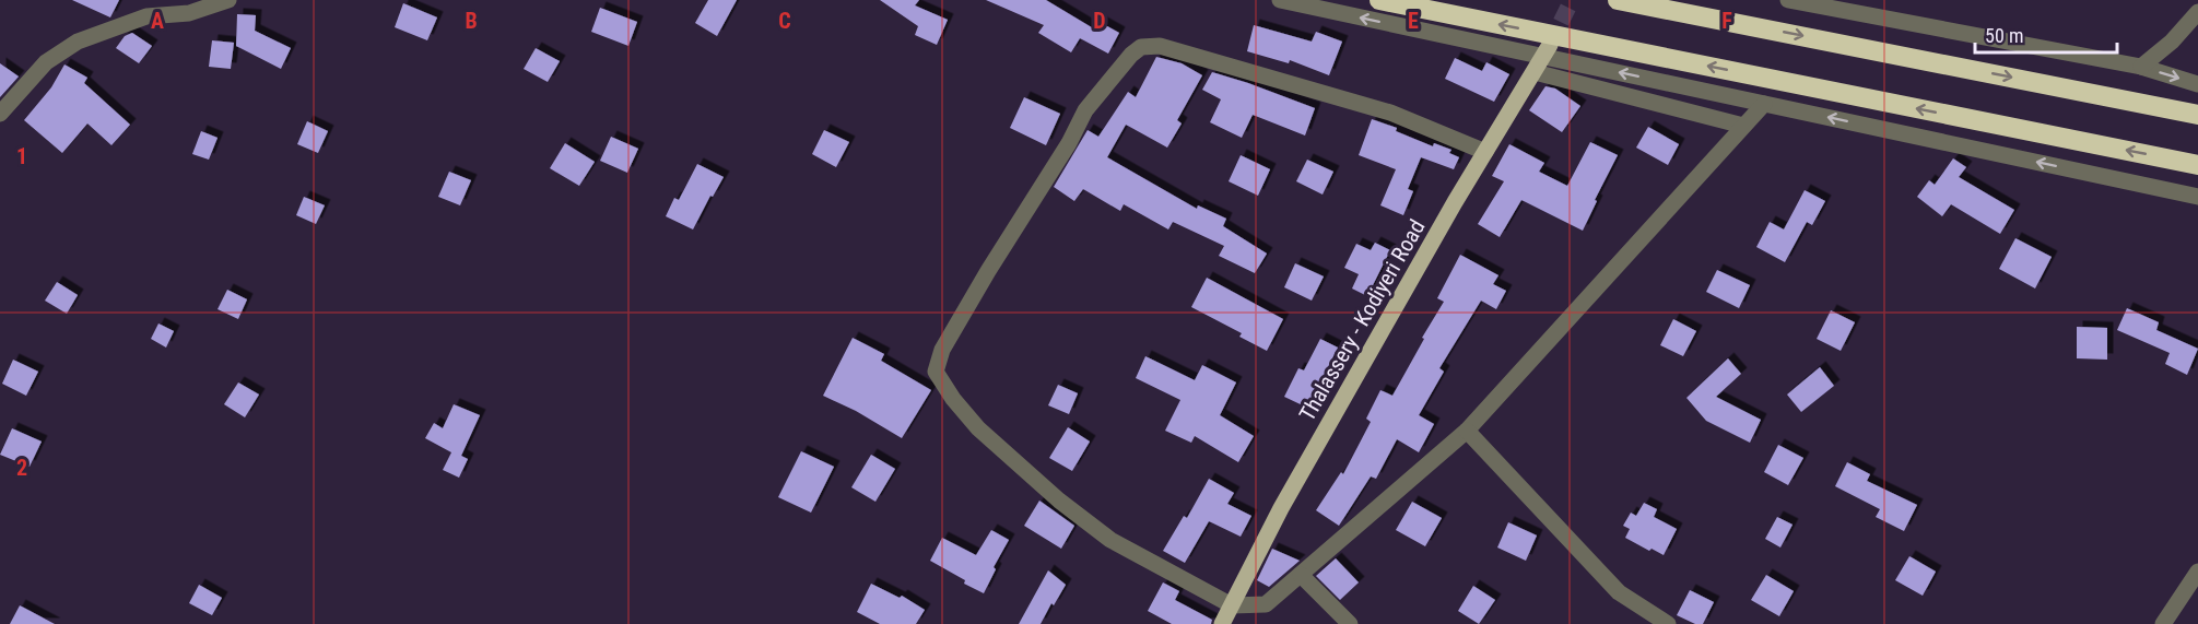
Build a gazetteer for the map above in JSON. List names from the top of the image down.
{
  "streets": {
    "main road": ["Thalassery - Kodiyeri Road"]
  },
  "scale_bar": "50 m",
  "grid": {
    "columns": [
      "A",
      "B",
      "C",
      "D",
      "E",
      "F"
    ],
    "rows": ["1", "2"]
  }
}
